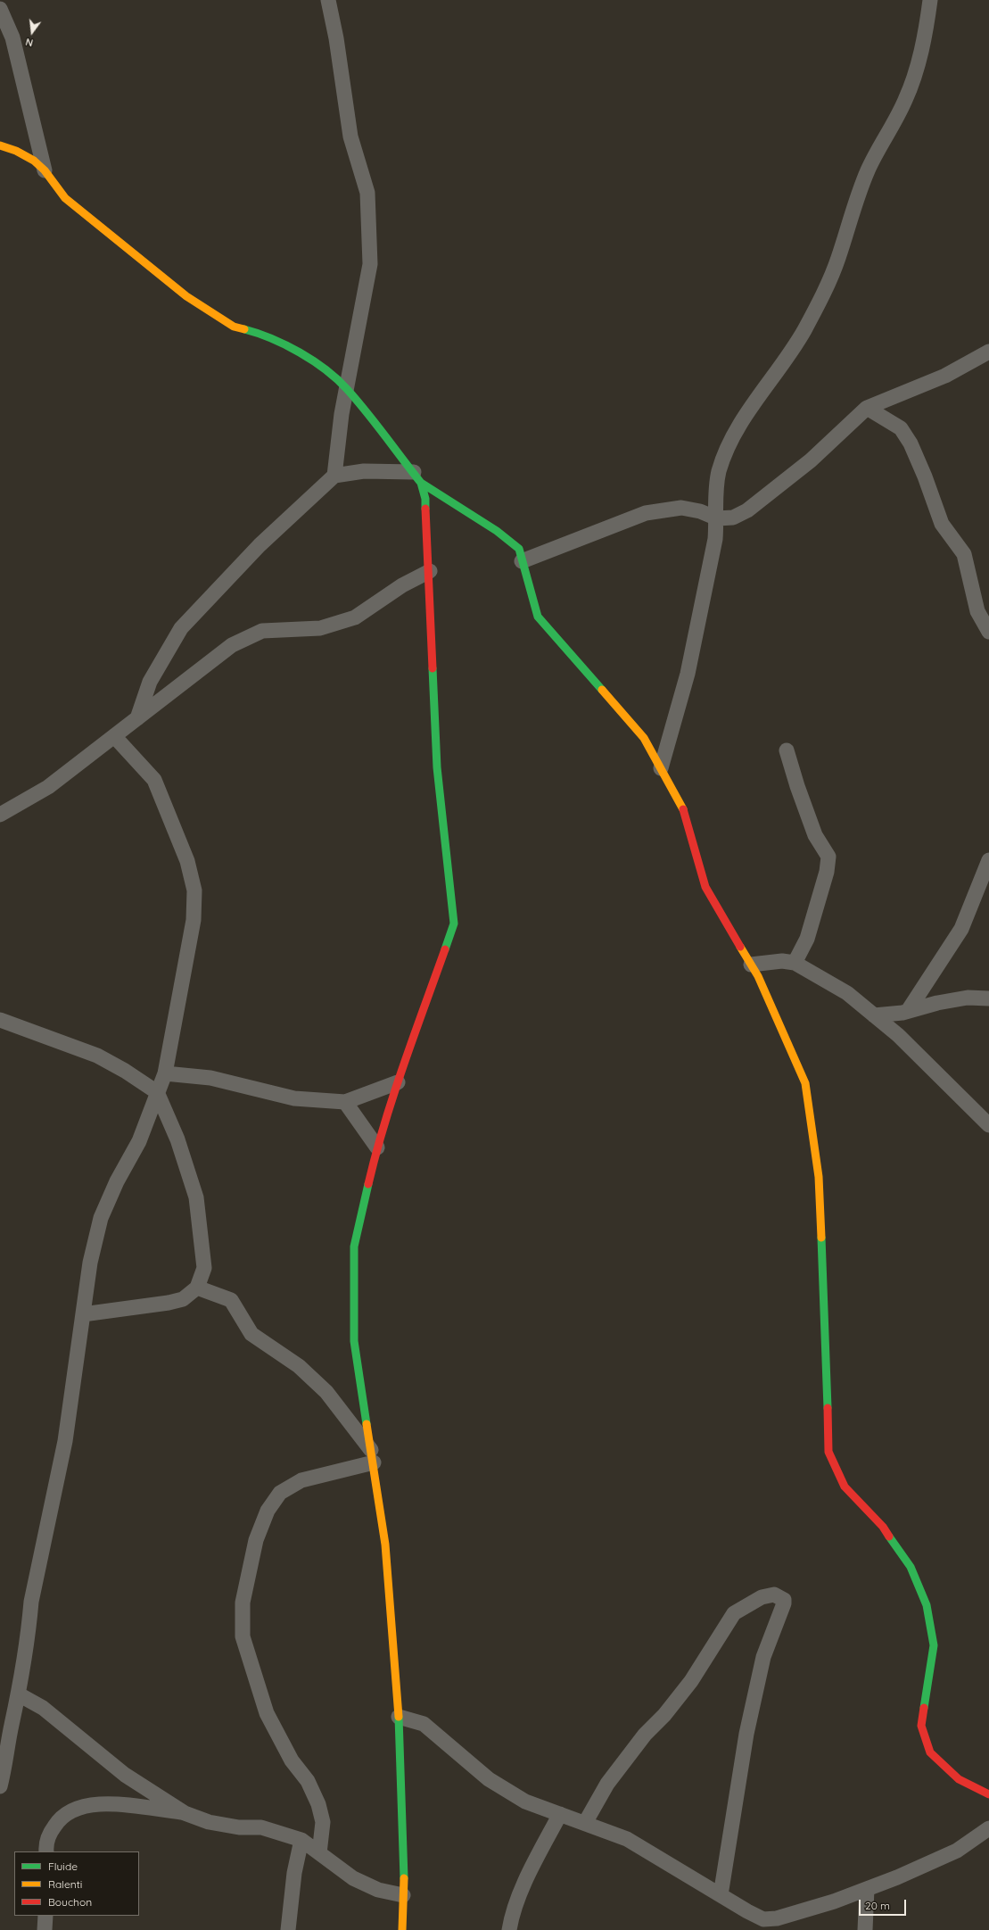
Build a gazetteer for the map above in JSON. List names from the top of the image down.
{
  "legend": ["Fluide", "Ralenti", "Bouchon"],
  "scale_bar": "20 m",
  "north": "bottom"
}
